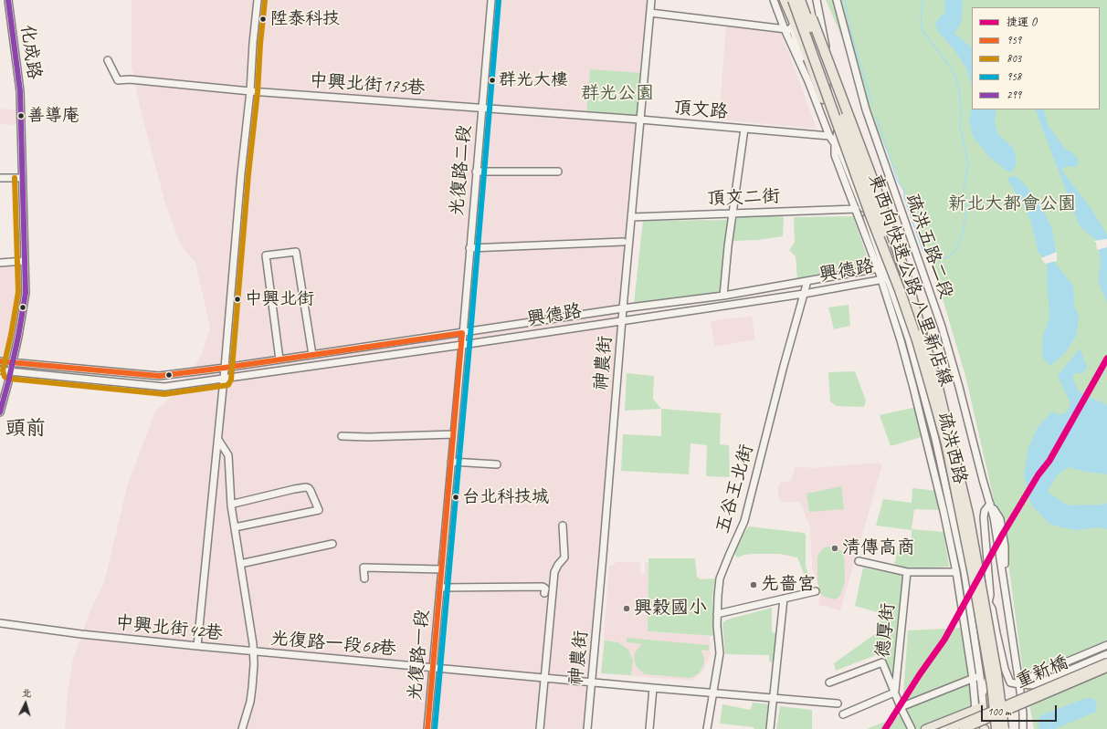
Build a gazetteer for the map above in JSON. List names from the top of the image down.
{
  "streets": {
    "highway": ["東西向快速公路 八里新店線"],
    "main road": ["重新橋"],
    "street": [
      "化成路",
      "中興北街175巷",
      "頂文路",
      "光復路二段",
      "頂文二街",
      "疏洪五路二段",
      "興德路",
      "神農街",
      "疏洪西路",
      "五谷王北街",
      "中興北街42巷",
      "德厚街",
      "光復路一段68巷",
      "光復路一段"
    ]
  },
  "crossings": [
    ["化成路", "興德路"],
    ["中興北街175巷", "頂文路"],
    ["中興北街175巷", "光復路二段"],
    ["頂文路", "光復路二段"],
    ["頂文路", "神農街"],
    ["頂文路", "疏洪西路"],
    ["光復路二段", "興德路"],
    ["光復路二段", "光復路一段"],
    ["頂文二街", "神農街"],
    ["頂文二街", "疏洪西路"],
    ["興德路", "神農街"],
    ["興德路", "疏洪西路"],
    ["興德路", "五谷王北街"],
    ["興德路", "光復路一段"],
    ["神農街", "光復路一段68巷"],
    ["五谷王北街", "光復路一段68巷"],
    ["中興北街42巷", "光復路一段68巷"],
    ["光復路一段68巷", "光復路一段"]
  ],
  "districts": ["頭前"],
  "parks": ["群光公園", "新北大都會公園"],
  "places": [
    "陞泰科技",
    "群光大樓",
    "善導庵",
    "中興北街",
    "台北科技城",
    "清傳高商",
    "先嗇宮",
    "興穀國小"
  ],
  "lines": [
    "transit line 299",
    "transit line 803",
    "transit line 958",
    "transit line 959",
    "metro line O"
  ],
  "legend": [
    "捷運 O",
    "959",
    "803",
    "958",
    "299"
  ],
  "scale_bar": "100 m",
  "north": "top"
}
